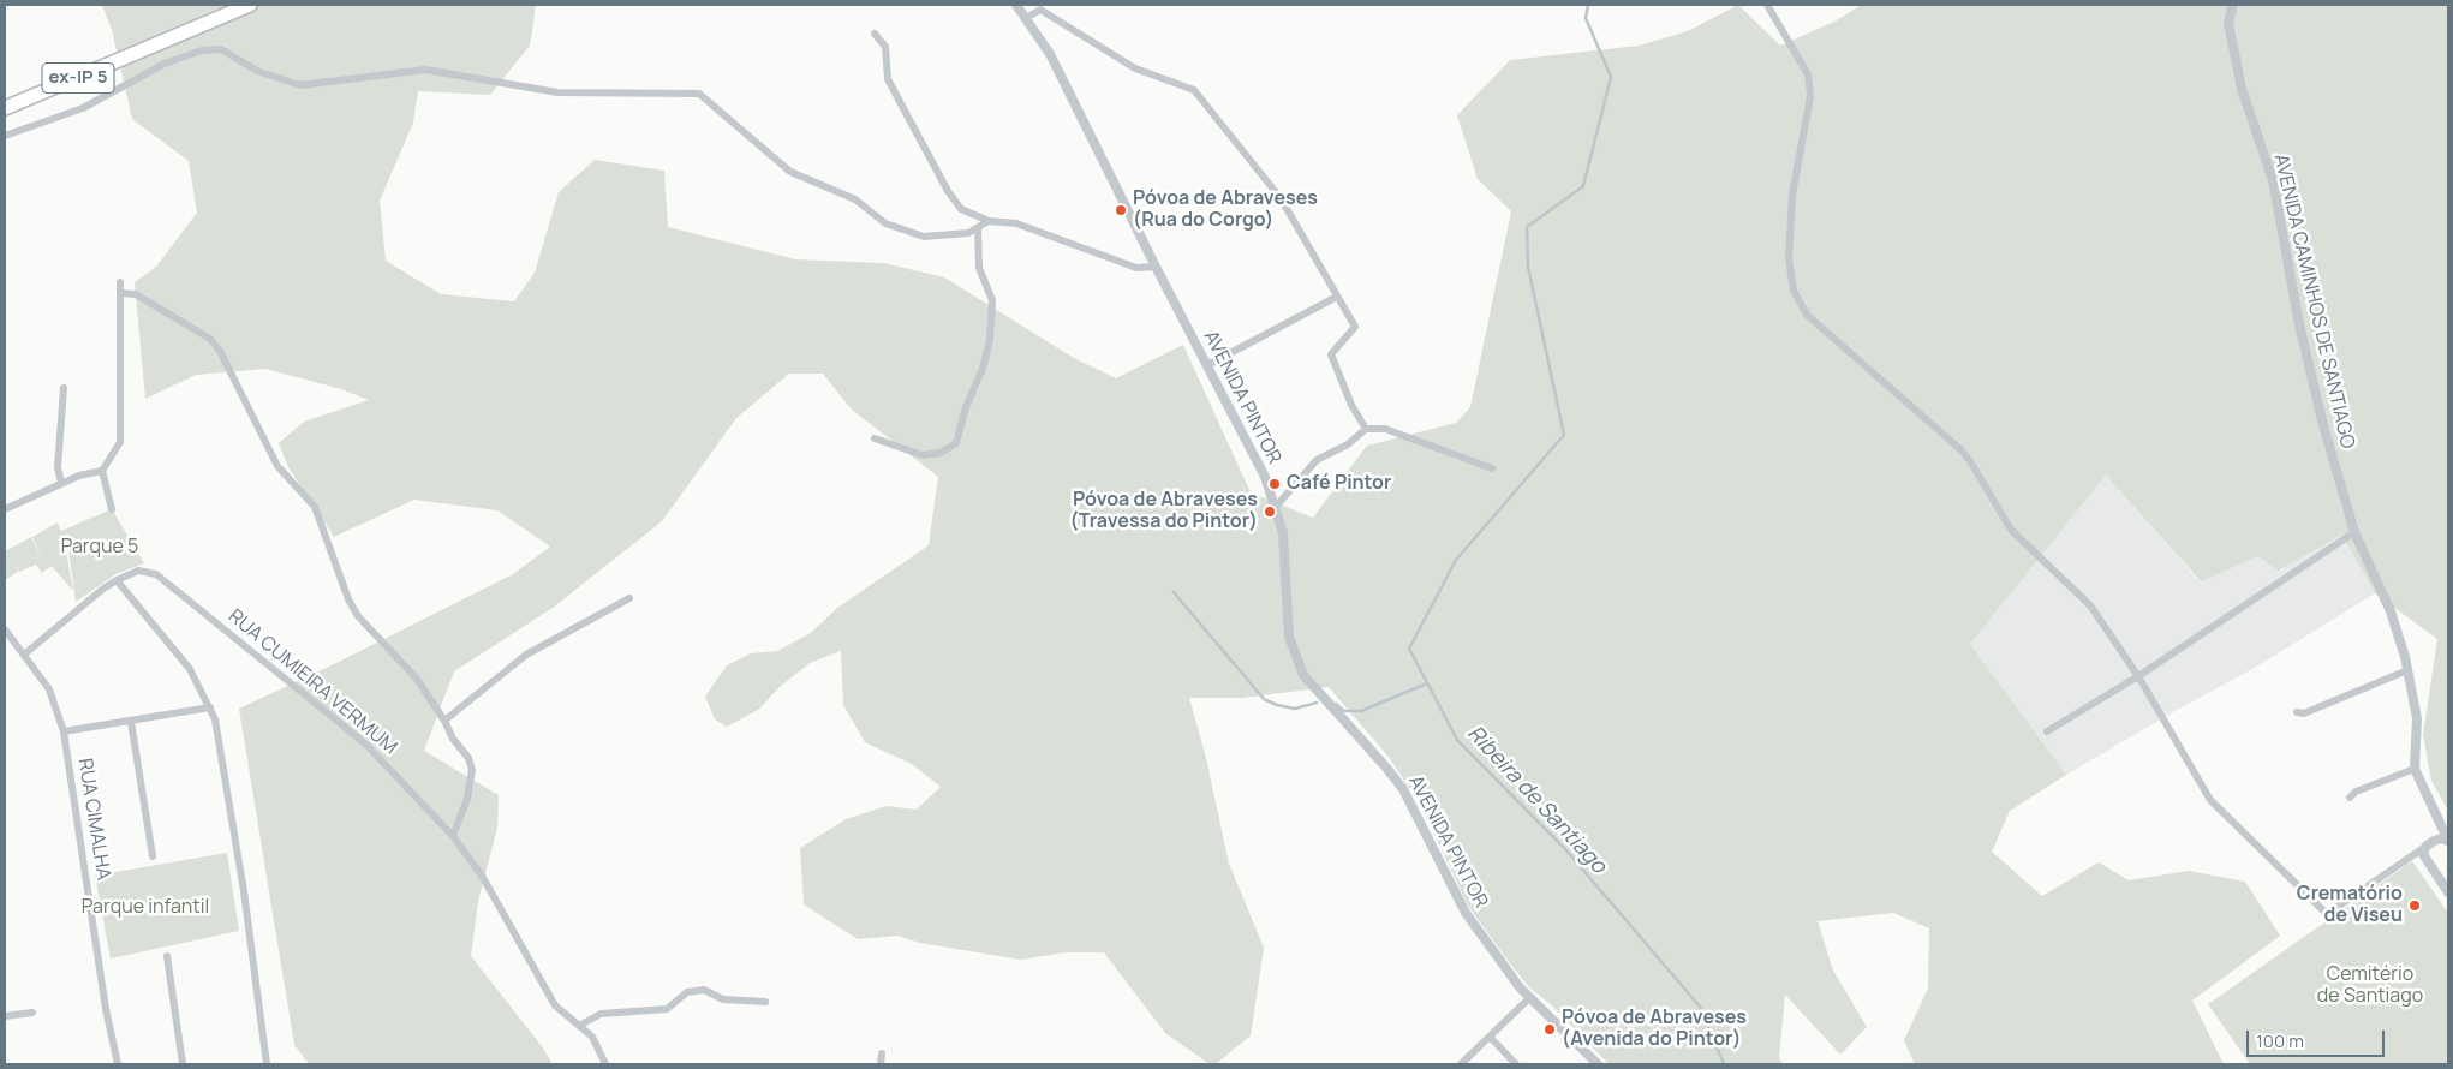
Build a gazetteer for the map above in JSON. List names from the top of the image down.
{
  "streets": {
    "highway": ["ex-IP 5"],
    "street": [
      "AVENIDA CAMINHOS DE SANTIAGO",
      "AVENIDA PINTOR",
      "RUA CUMIEIRA VERMUM",
      "RUA CIMALHA"
    ]
  },
  "crossings": [
    ["RUA CUMIEIRA VERMUM", "RUA CIMALHA"]
  ],
  "water": ["Ribeira de Santiago"],
  "parks": ["Parque 5", "Parque infantil", "Cemitério de Santiago"],
  "places": [
    "Póvoa de Abraveses (Rua do Corgo)",
    "Café Pintor",
    "Póvoa de Abraveses (Travessa do Pintor)",
    "Crematório de Viseu",
    "Póvoa de Abraveses (Avenida do Pintor)"
  ],
  "scale_bar": "100 m"
}
